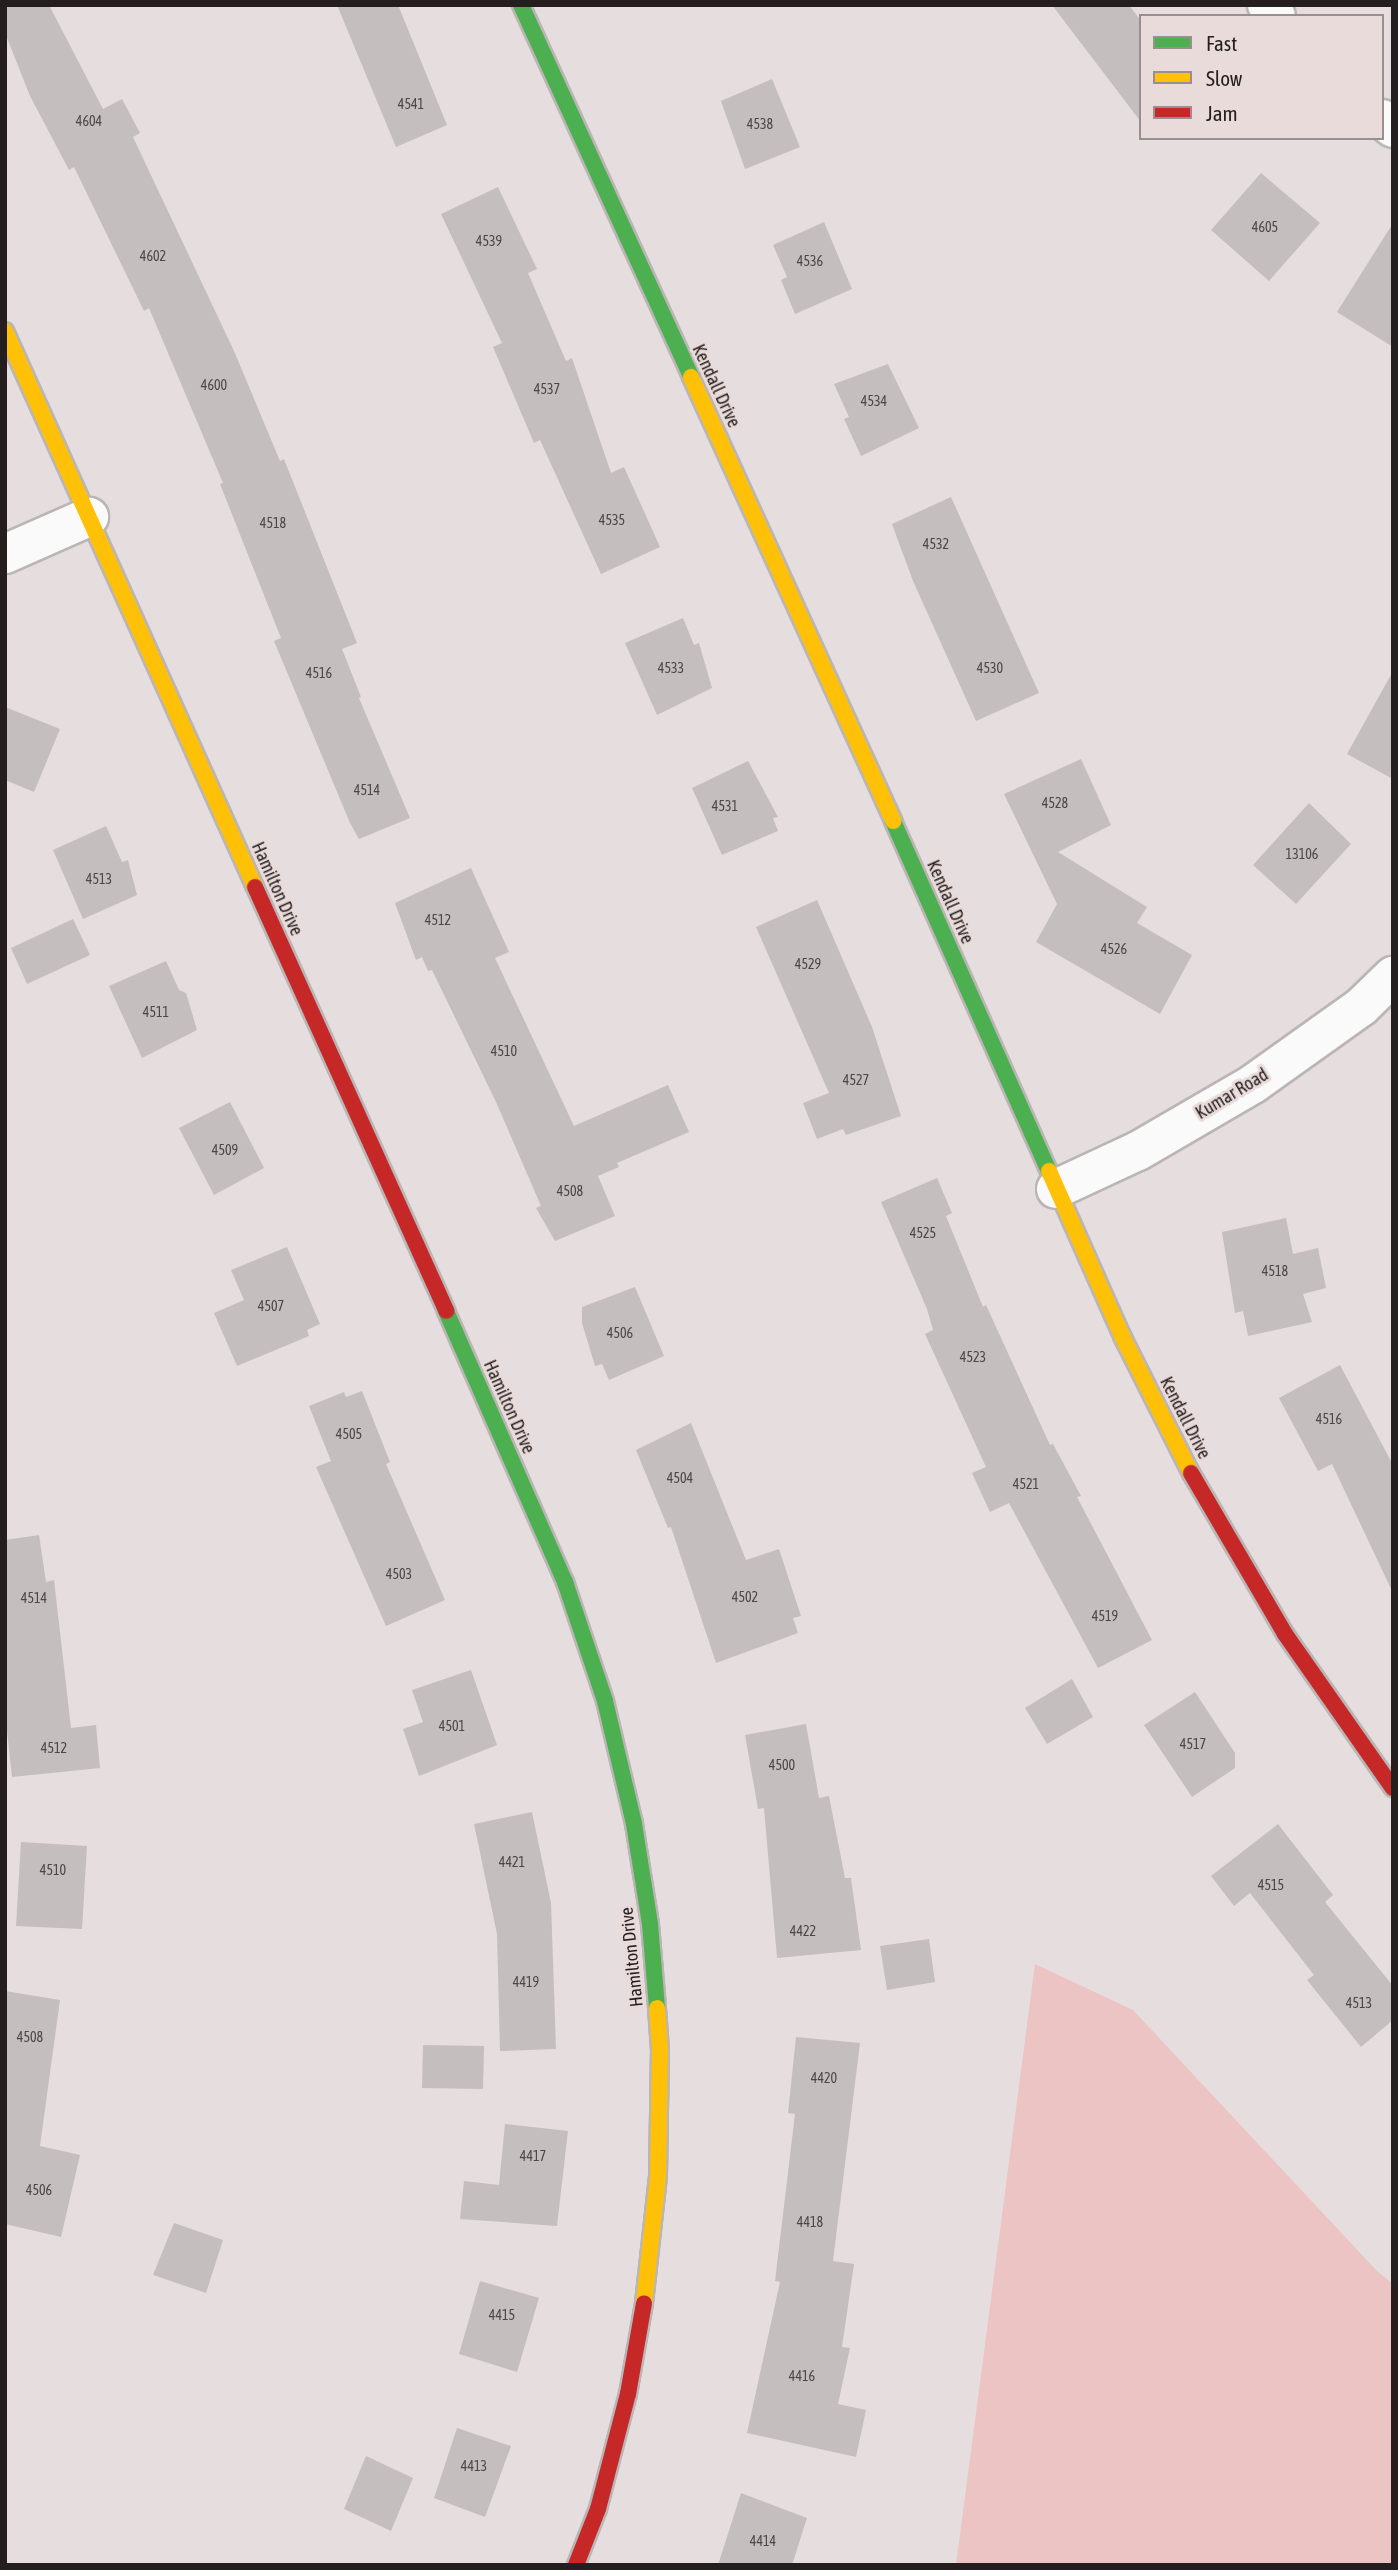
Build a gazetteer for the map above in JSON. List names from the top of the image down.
{
  "streets": {
    "street": ["Kendall Drive", "Hamilton Drive", "Kumar Road"]
  },
  "crossings": [
    ["Kendall Drive", "Kumar Road"]
  ],
  "house_numbers": [
    "4541",
    "4604",
    "4538",
    "4605",
    "4539",
    "4602",
    "4536",
    "4600",
    "4537",
    "4534",
    "4535",
    "4518",
    "4532",
    "4533",
    "4530",
    "4516",
    "4514",
    "4528",
    "4531",
    "13106",
    "4513",
    "4512",
    "4526",
    "4529",
    "4511",
    "4510",
    "4527",
    "4509",
    "4508",
    "4525",
    "4518",
    "4507",
    "4506",
    "4523",
    "4516",
    "4505",
    "4504",
    "4521",
    "4503",
    "4502",
    "4514",
    "4519",
    "4501",
    "4517",
    "4512",
    "4500",
    "4421",
    "4510",
    "4515",
    "4422",
    "4419",
    "4513",
    "4508",
    "4420",
    "4417",
    "4506",
    "4418",
    "4415",
    "4416",
    "4413",
    "4414"
  ],
  "legend": ["Fast", "Slow", "Jam"]
}
